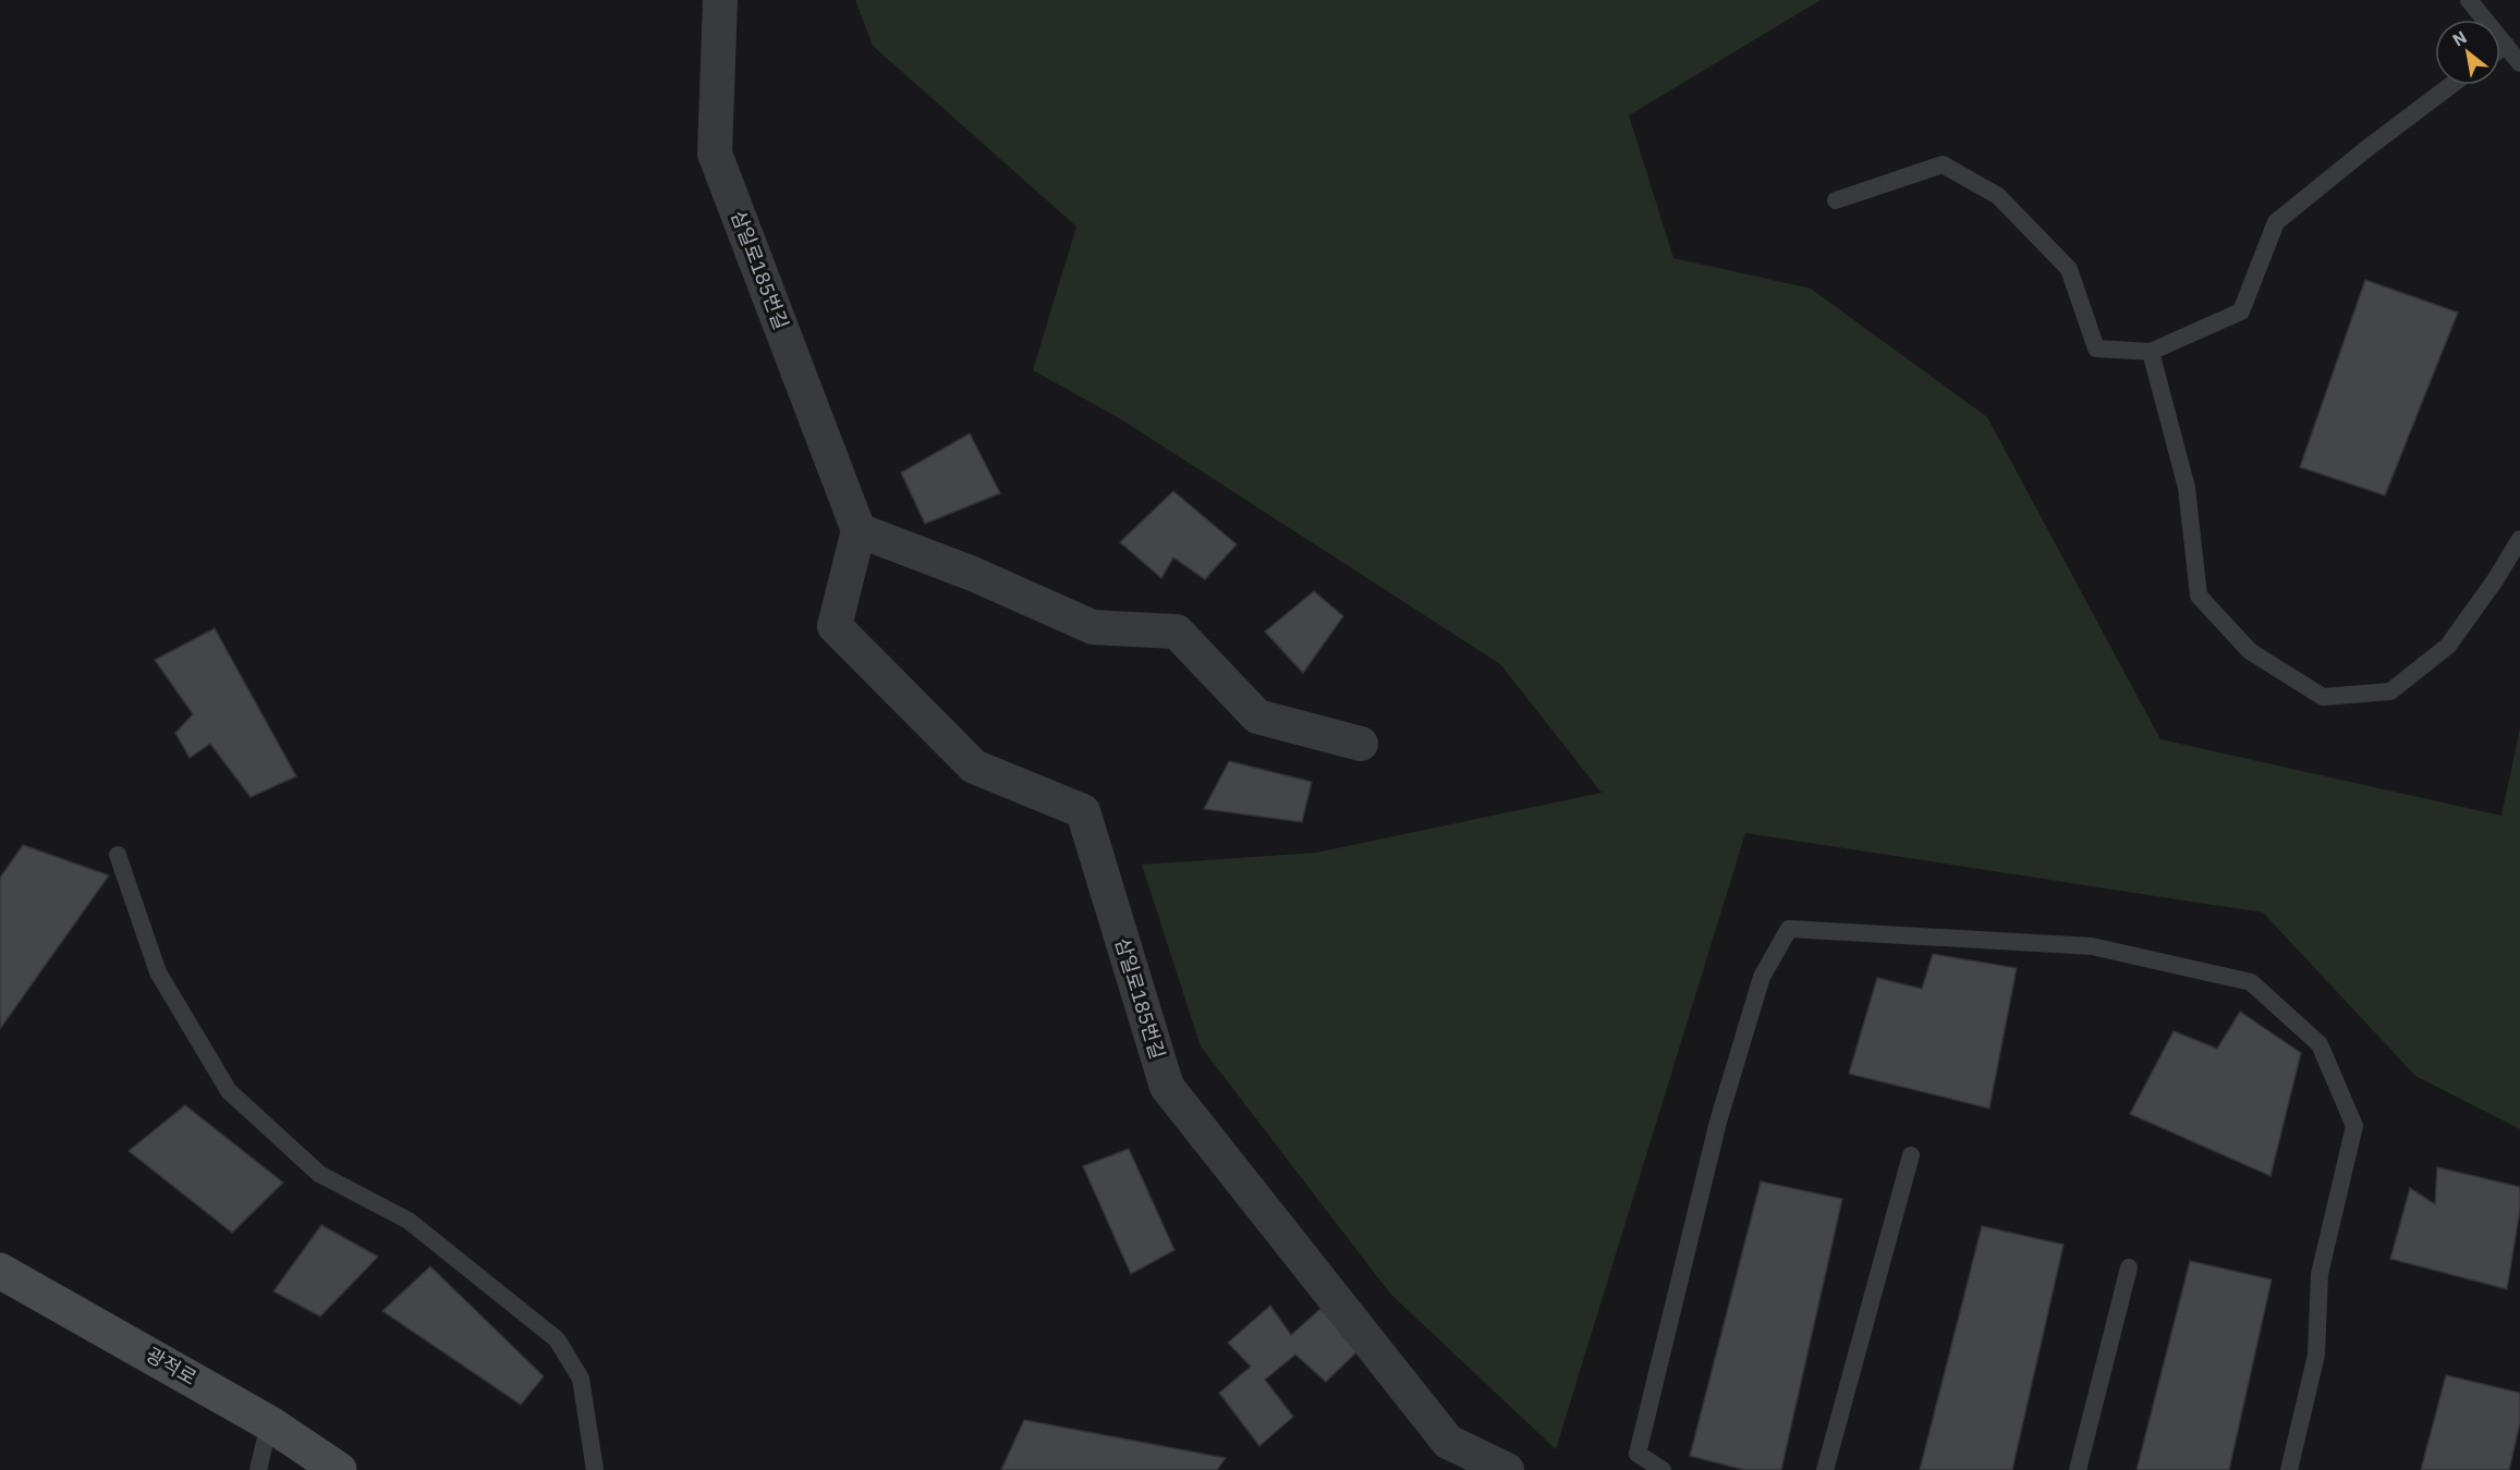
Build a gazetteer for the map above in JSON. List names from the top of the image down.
{
  "streets": {
    "main road": ["광적로"],
    "street": ["삼일로185번길"]
  },
  "north": "top left"
}
